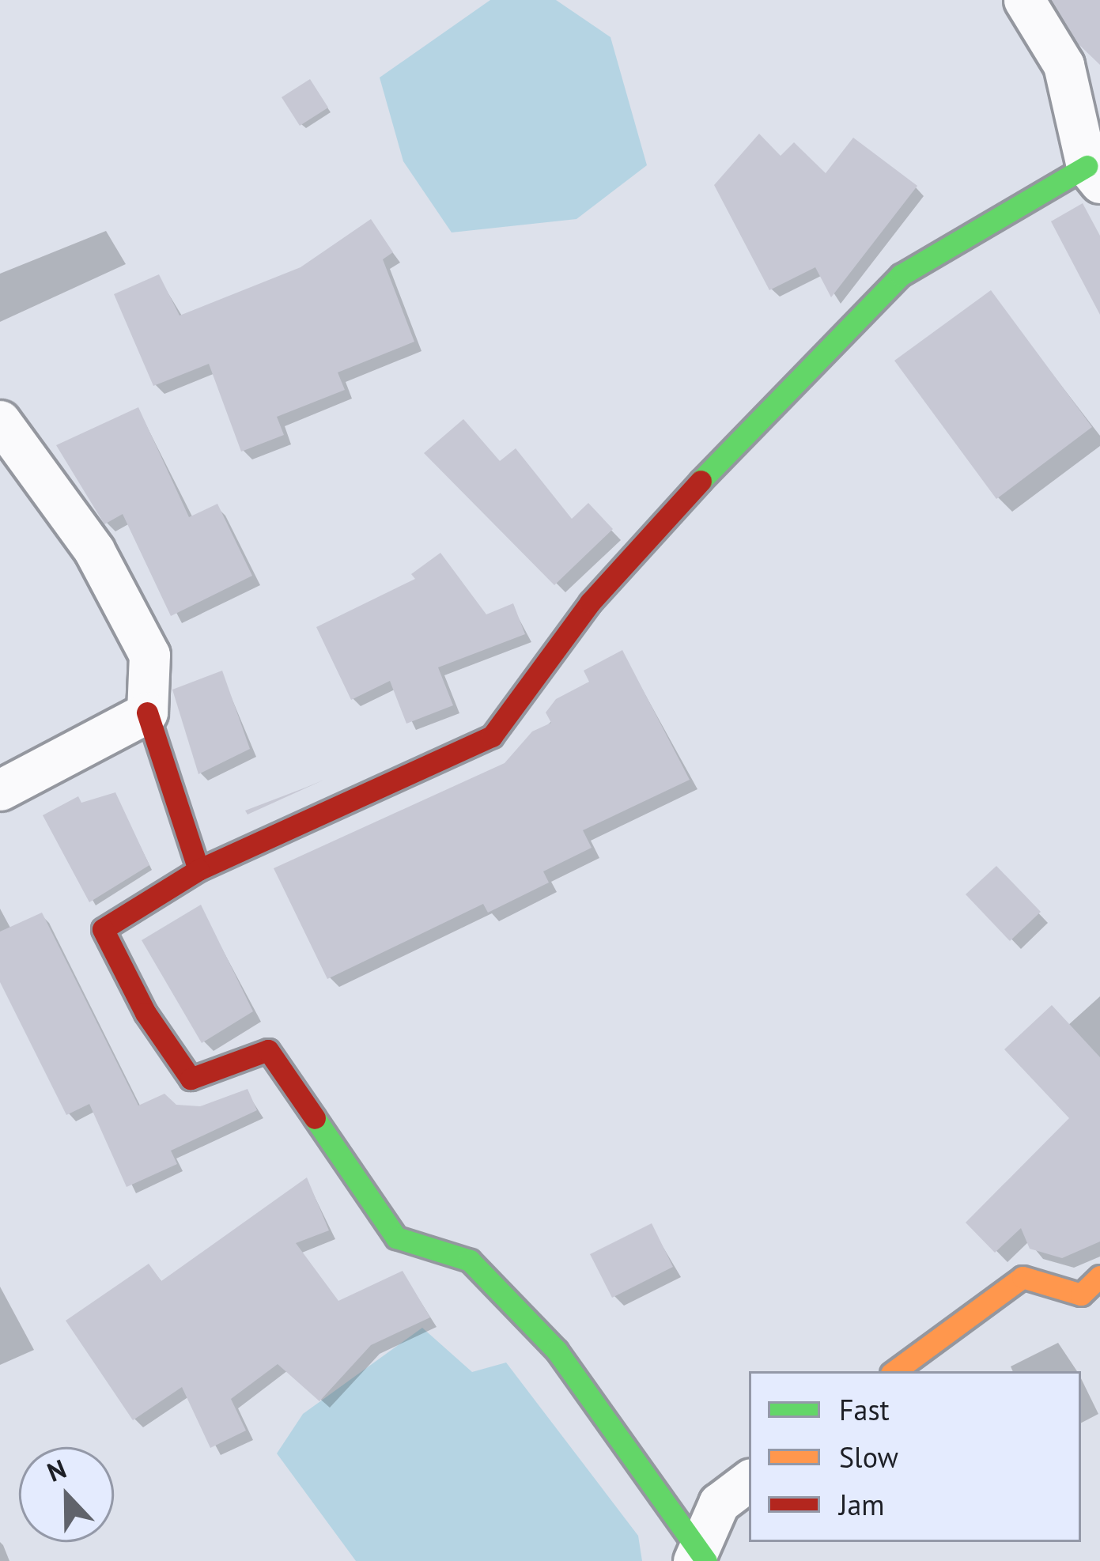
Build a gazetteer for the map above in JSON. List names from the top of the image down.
{
  "legend": ["Fast", "Slow", "Jam"],
  "north": "top"
}
